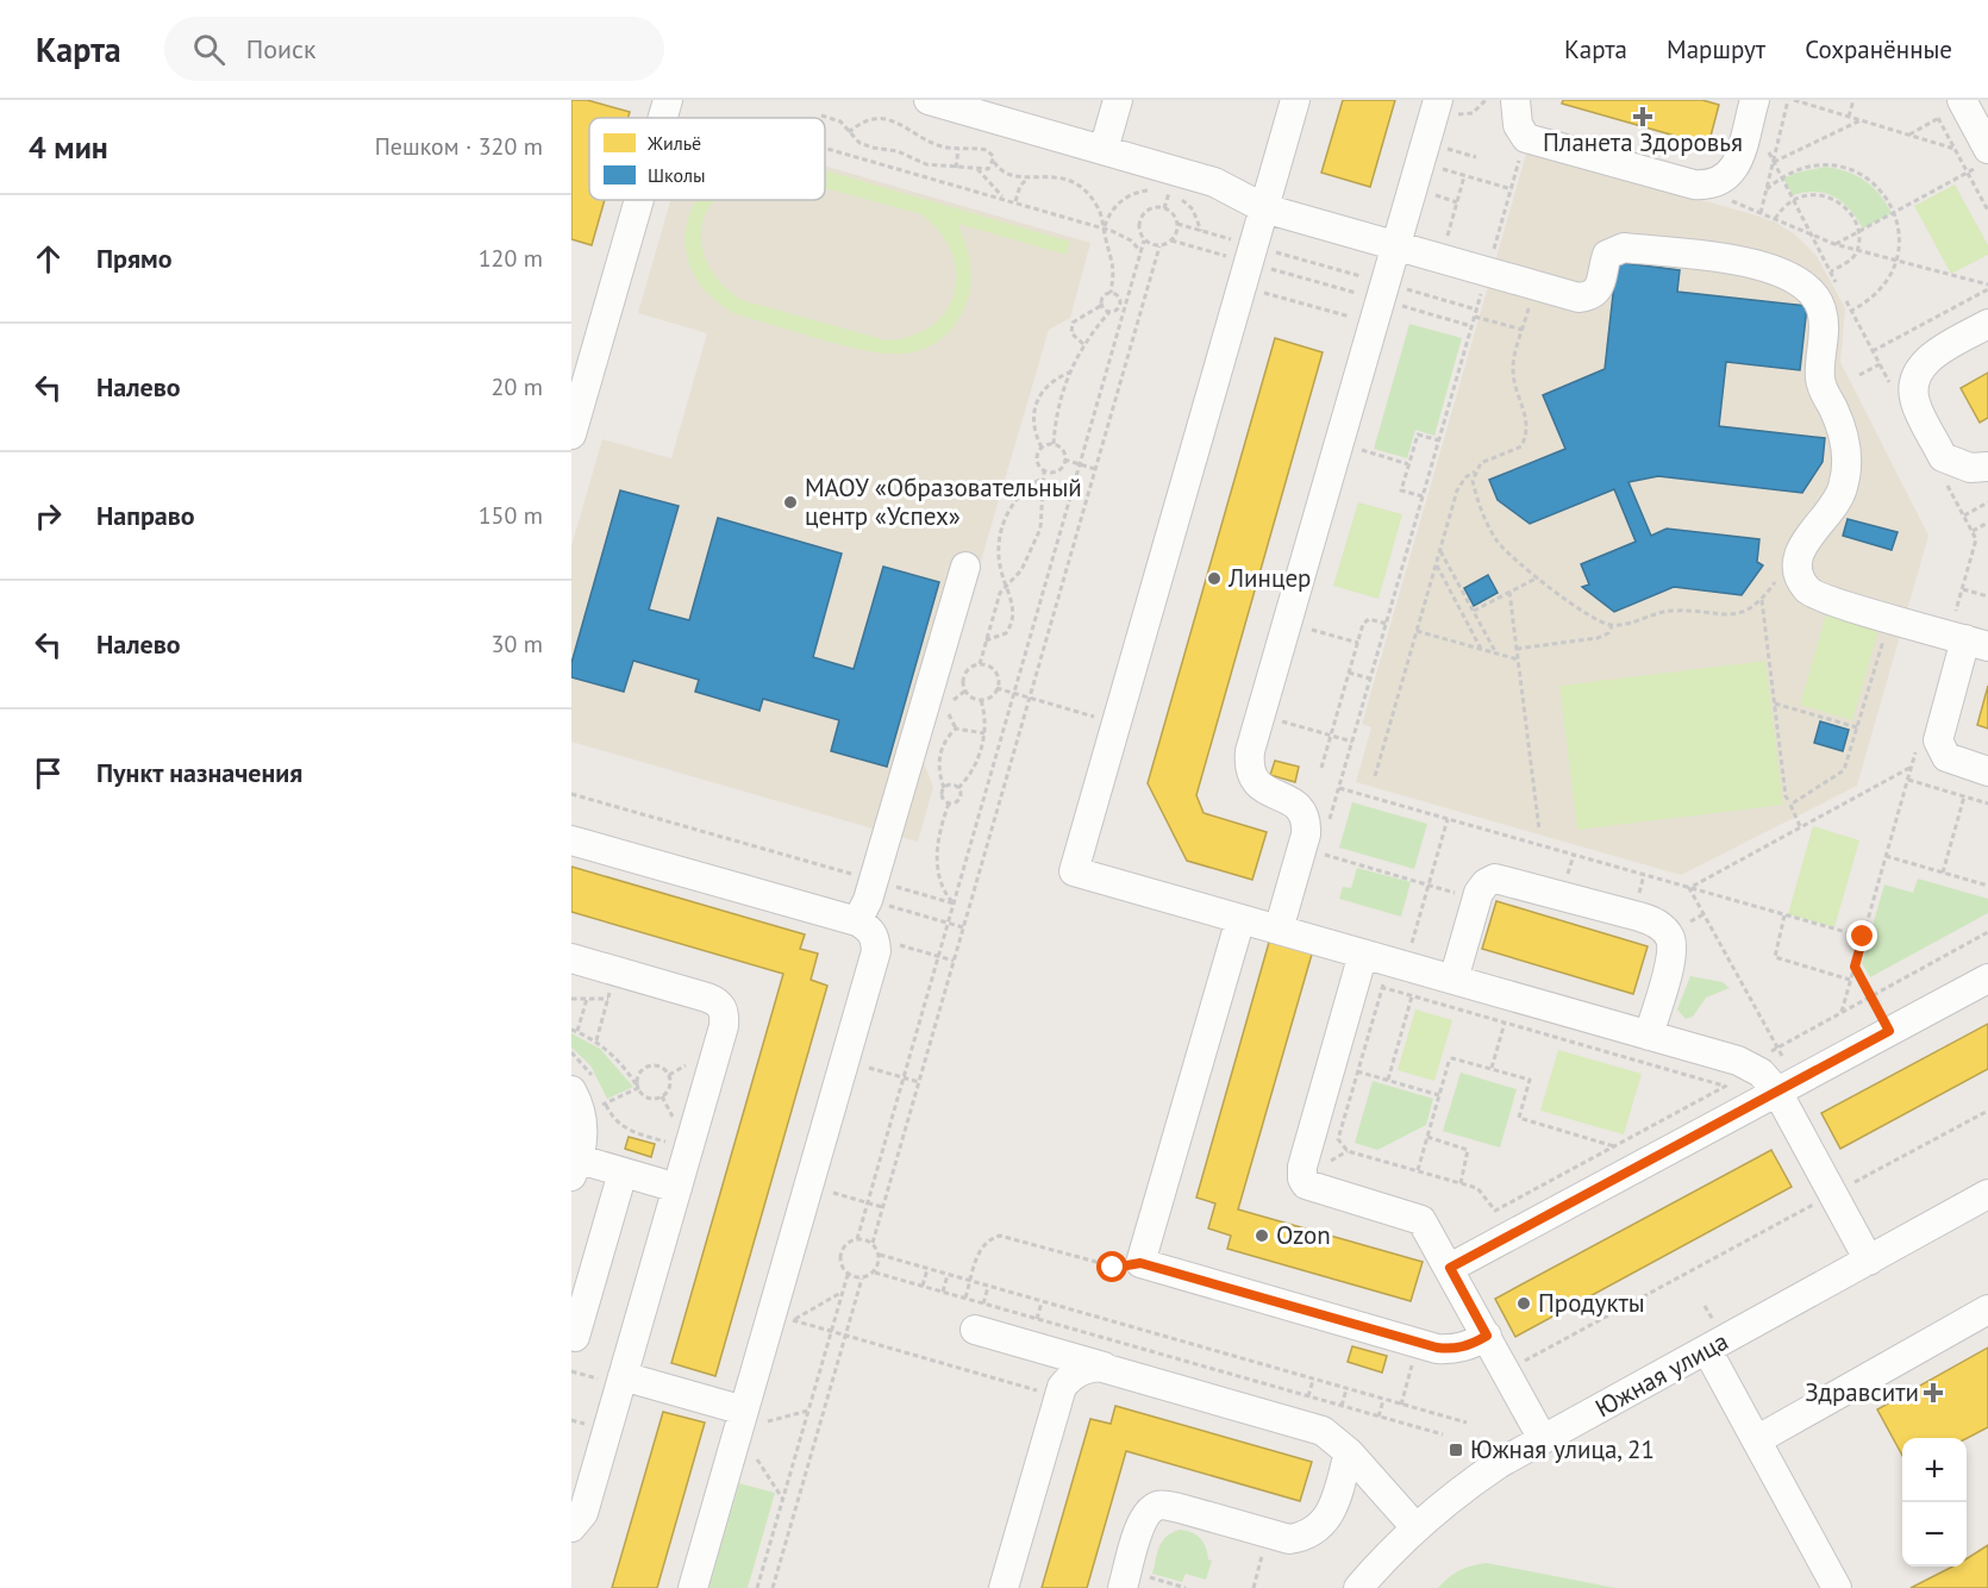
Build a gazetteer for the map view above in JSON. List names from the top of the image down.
{
  "streets": {
    "street": ["Южная улица"]
  },
  "places": {
    "health": ["Планета Здоровья", "Здравсити"],
    "other": [
      "МАОУ «Образовательный центр «Успех»",
      "Линцер",
      "Ozon",
      "Продукты"
    ],
    "transit": ["Южная улица, 21"]
  },
  "legend": ["Жильё", "Школы"],
  "page": {
    "header": "Карта",
    "search": "Поиск",
    "nav": ["Карта", "Маршрут", "Сохранённые"],
    "heading": ["4 мин", "Пешком · 320 m"],
    "list": [
      ["Прямо", "120 m"],
      ["Налево", "20 m"],
      ["Направо", "150 m"],
      ["Налево", "30 m"],
      "Пункт назначения"
    ],
    "map_buttons": ["+", "−"]
  }
}
